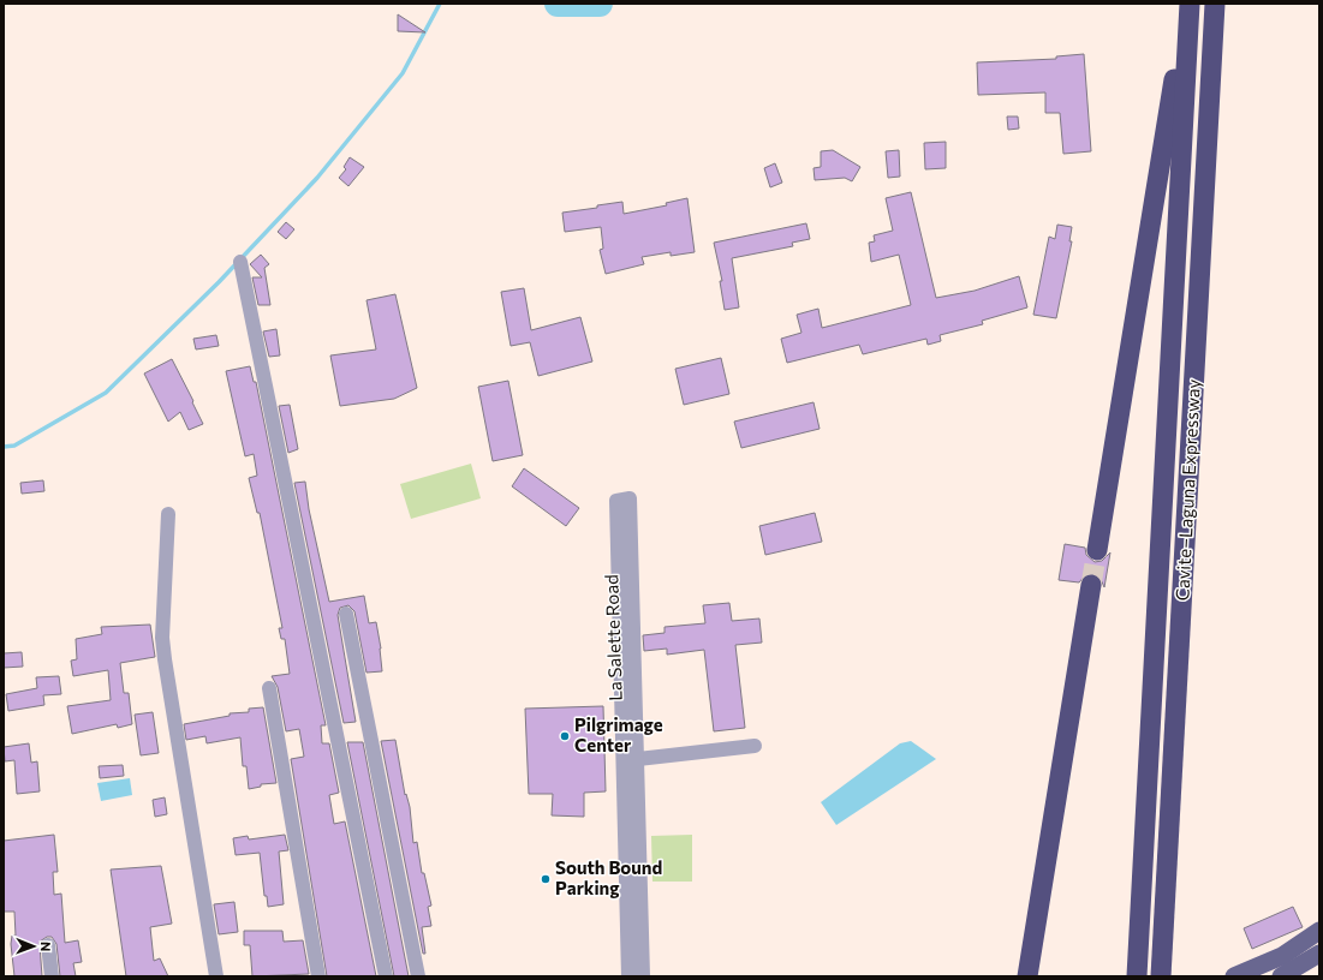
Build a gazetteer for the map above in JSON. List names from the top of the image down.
{
  "streets": {
    "highway": ["Cavite–Laguna Expressway"],
    "street": ["La Salette Road"]
  },
  "places": ["Pilgrimage Center", "South Bound Parking"],
  "north": "right"
}
